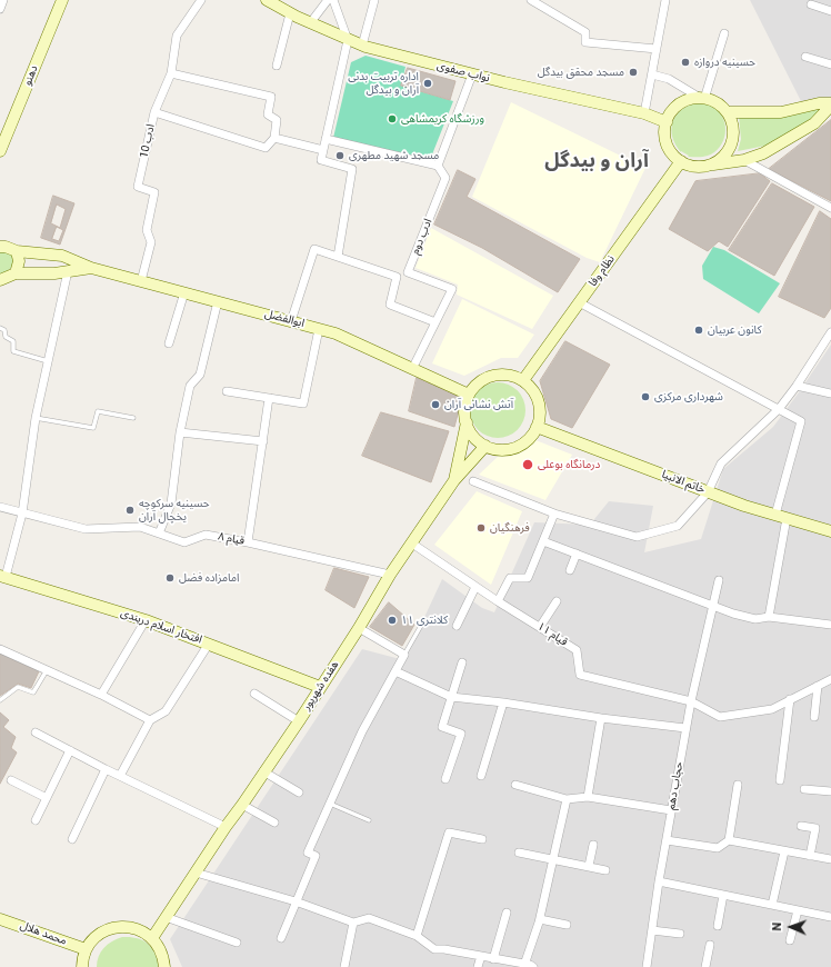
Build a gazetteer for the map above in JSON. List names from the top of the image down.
{
  "streets": {
    "main road": [
      "نواب صفوی",
      "دهنو",
      "نظام وفا",
      "ابوالفضل",
      "خاتم الانبیا",
      "افتخار اسلام دربندی",
      "هفده شهریور",
      "محمد هلال"
    ],
    "street": [
      "ادب 10",
      "ادب دوم",
      "قیام ۸",
      "قیام ۱۱",
      "حجاب دهم"
    ]
  },
  "crossings": [
    ["نواب صفوی", "نظام وفا"],
    ["ادب 10", "ابوالفضل"],
    ["نظام وفا", "ابوالفضل"],
    ["نظام وفا", "خاتم الانبیا"],
    ["نظام وفا", "هفده شهریور"],
    ["ابوالفضل", "خاتم الانبیا"],
    ["ابوالفضل", "هفده شهریور"],
    ["خاتم الانبیا", "هفده شهریور"],
    ["قیام ۸", "هفده شهریور"],
    ["افتخار اسلام دربندی", "هفده شهریور"],
    ["قیام ۱۱", "هفده شهریور"],
    ["قیام ۱۱", "حجاب دهم"]
  ],
  "districts": ["آران و بیدگل"],
  "places": [
    "حسینیه دروازه",
    "مسجد محقق بیدگل",
    "اداره تربیت بدنی آران و بیدگل",
    "ورزشگاه کریمشاهی",
    "مسجد شهید مطهری",
    "کانون عربیان",
    "شهرداری مرکزی",
    "آتش نشانی آران",
    "درمانگاه بوعلی",
    "حسینیه سرکوچه یخچال آران",
    "فرهنگیان",
    "امامزاده فضل",
    "کلانتری ۱۱"
  ],
  "north": "left"
}
